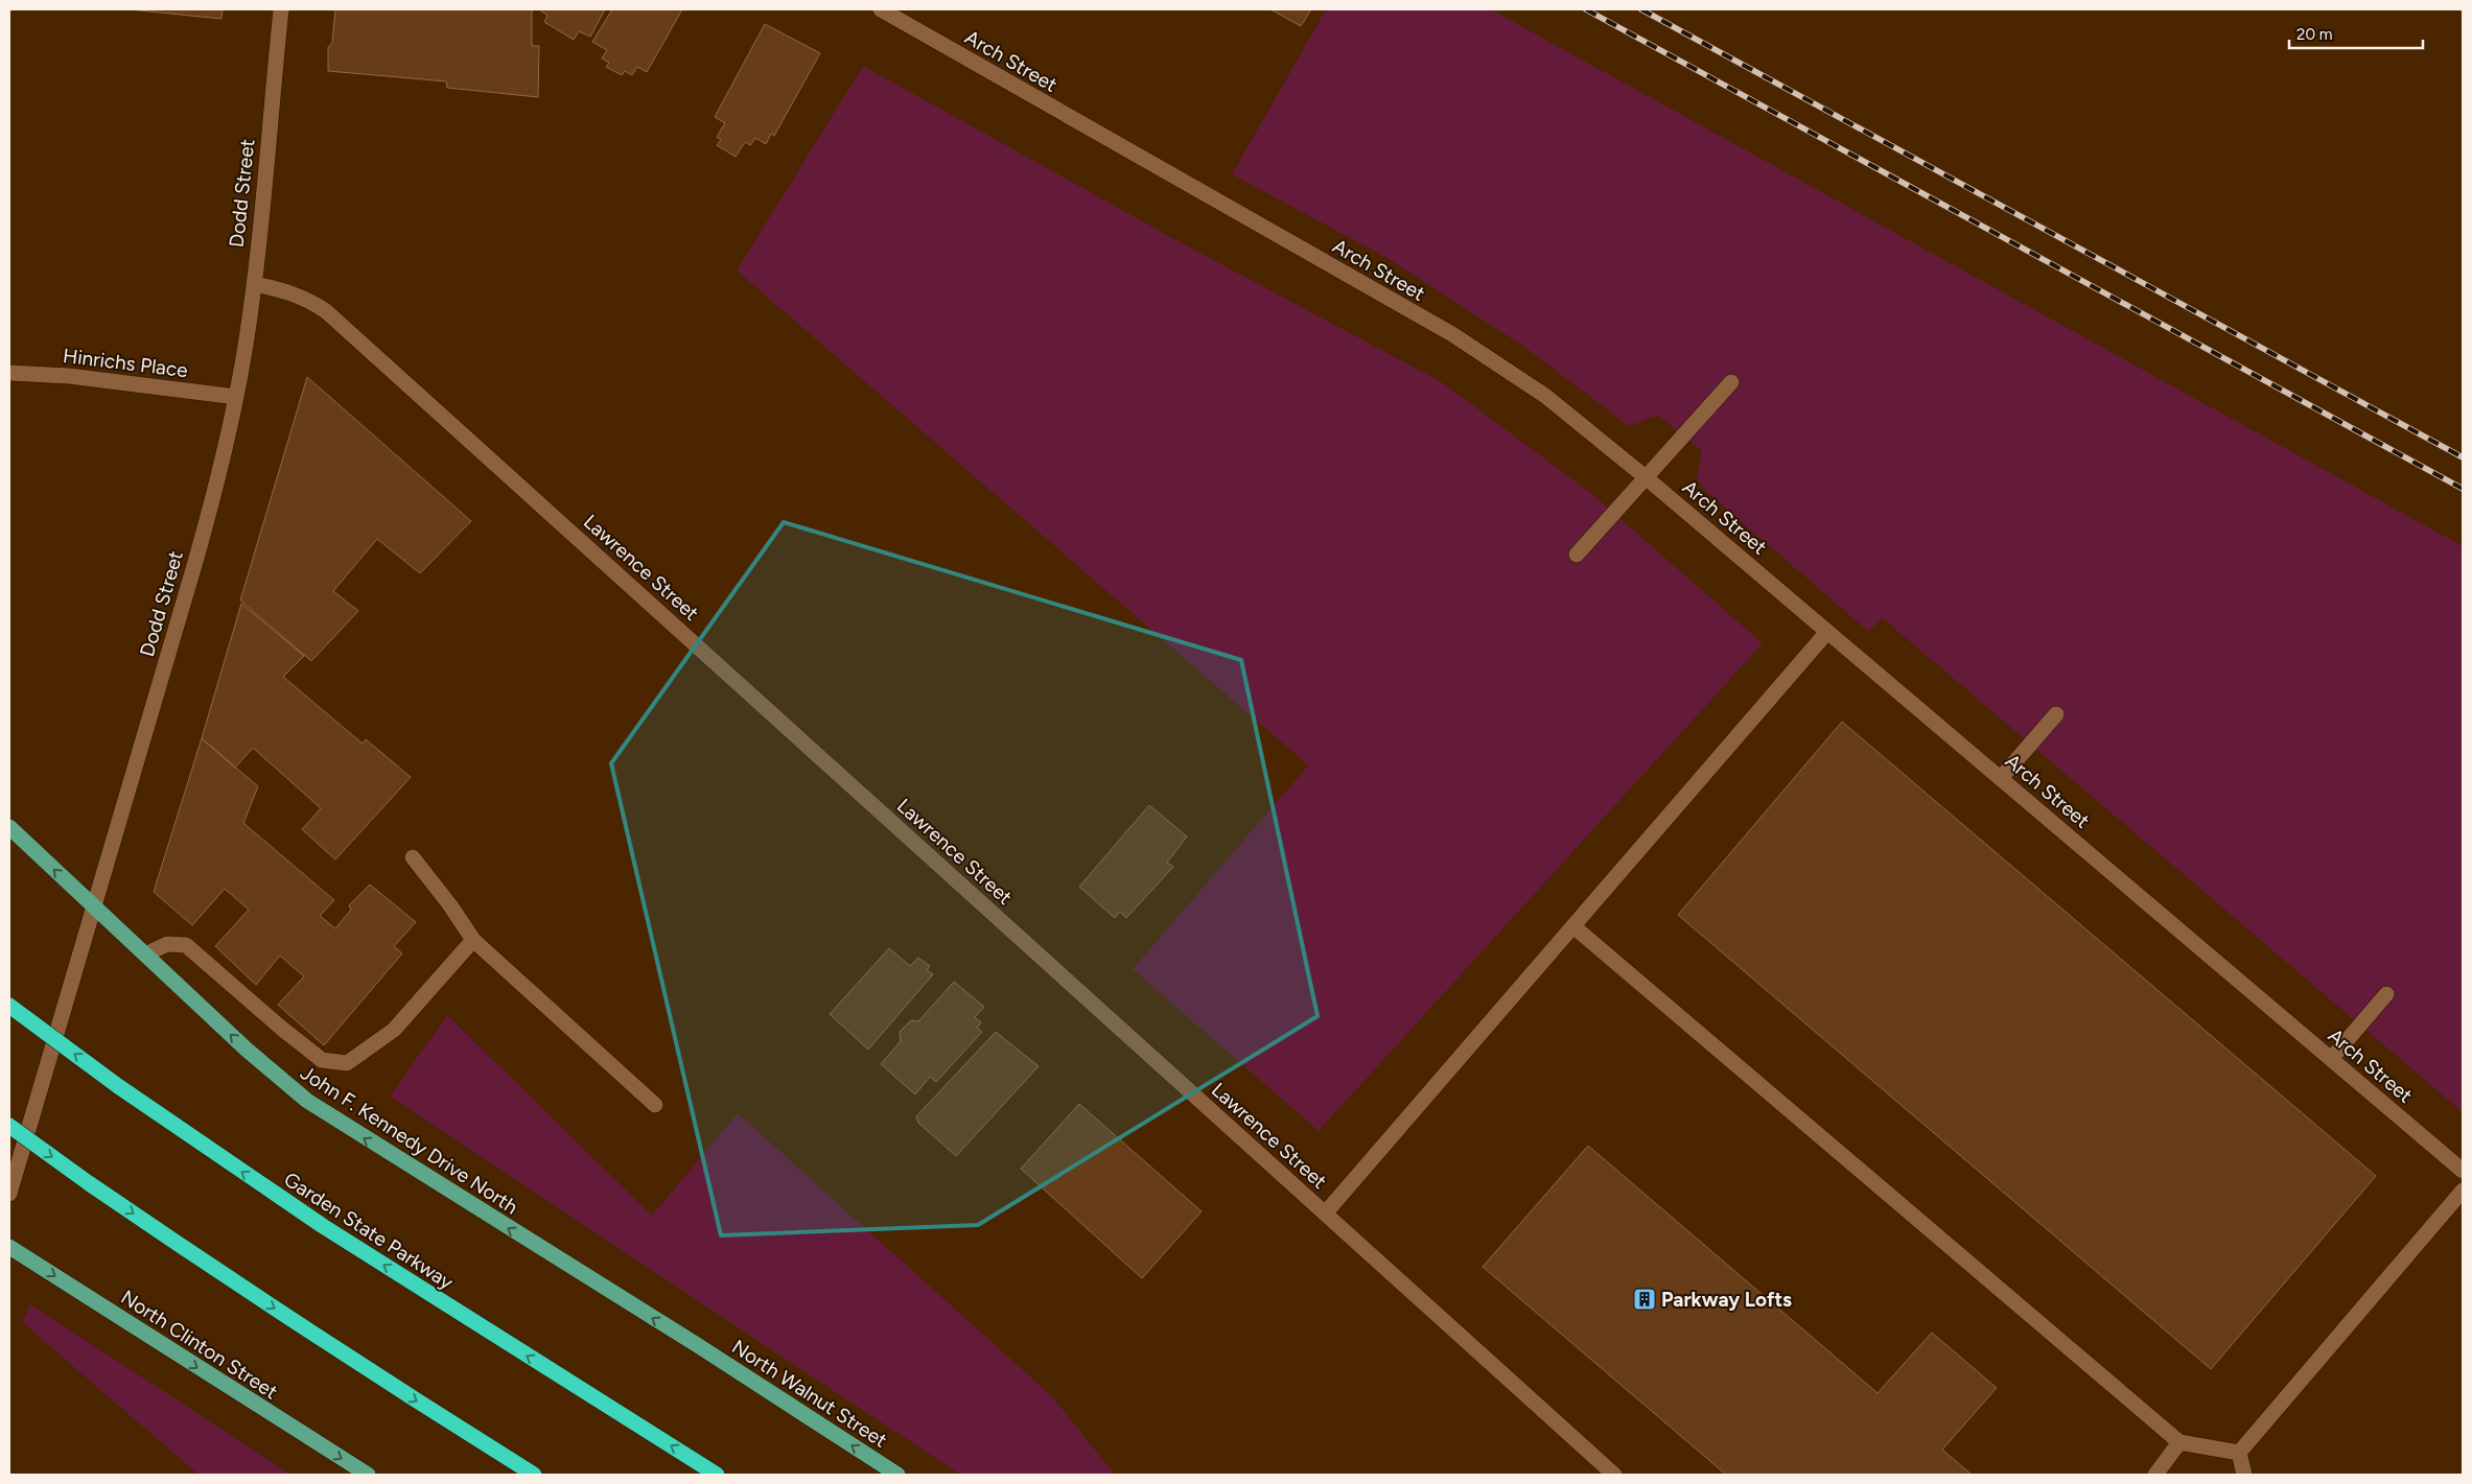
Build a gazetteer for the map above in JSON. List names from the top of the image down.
{
  "streets": {
    "highway": ["Garden State Parkway"],
    "main road": ["John F. Kennedy Drive North", "North Clinton Street", "North Walnut Street"],
    "street": [
      "Arch Street",
      "Dodd Street",
      "Hinrichs Place",
      "Lawrence Street"
    ]
  },
  "crossings": [
    ["Dodd Street", "Hinrichs Place"],
    ["Dodd Street", "Lawrence Street"],
    ["Dodd Street", "John F. Kennedy Drive North"],
    ["John F. Kennedy Drive North", "North Walnut Street"]
  ],
  "one_way": ["John F. Kennedy Drive North", "North Clinton Street", "North Walnut Street"],
  "places": {
    "building": ["Parkway Lofts"]
  },
  "scale_bar": "20 m"
}
